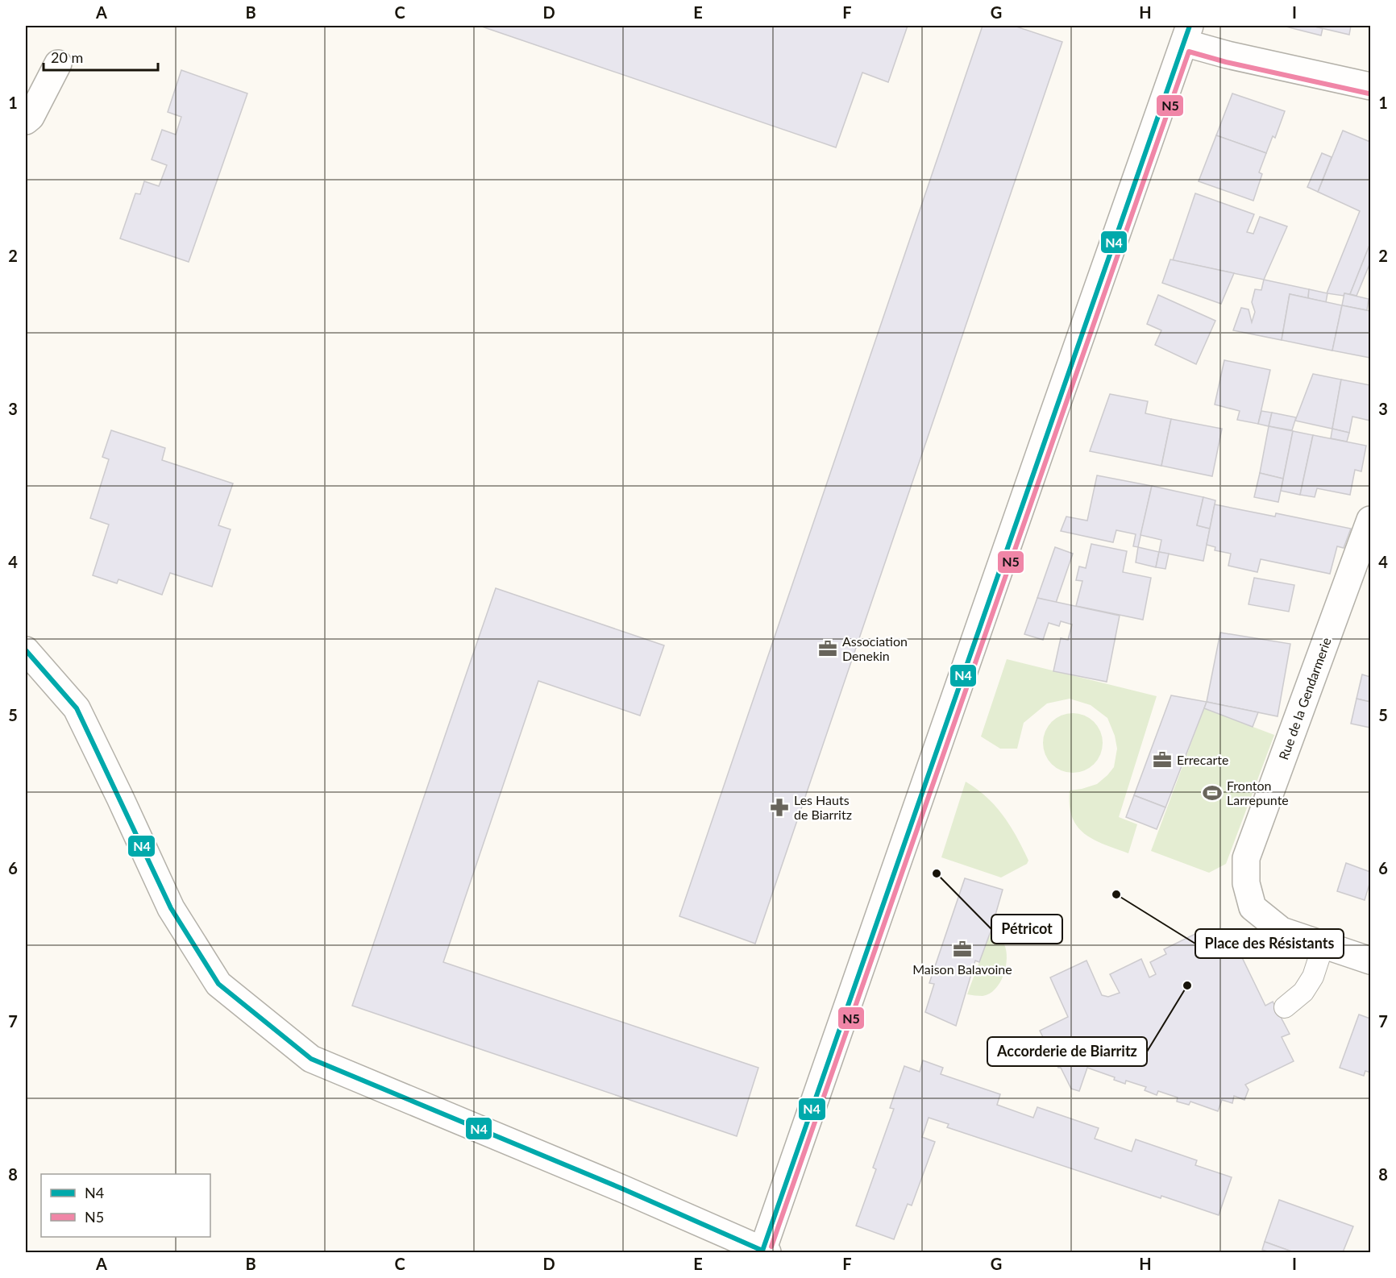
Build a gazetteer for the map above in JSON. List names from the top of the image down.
{
  "streets": {
    "street": ["Rue de la Gendarmerie"]
  },
  "places": {
    "office": ["Association Denekin", "Errecarte", "Maison Balavoine"],
    "sports": ["Fronton Larrepunte"],
    "pharmacy": ["Les Hauts de Biarritz"],
    "other": ["Pétricot", "Place des Résistants", "Accorderie de Biarritz"]
  },
  "lines": ["transit line N4", "transit line N5"],
  "legend": ["N4", "N5"],
  "scale_bar": "20 m",
  "grid": {
    "columns": [
      "A",
      "B",
      "C",
      "D",
      "E",
      "F",
      "G",
      "H",
      "I"
    ],
    "rows": [
      "1",
      "2",
      "3",
      "4",
      "5",
      "6",
      "7",
      "8"
    ]
  }
}
